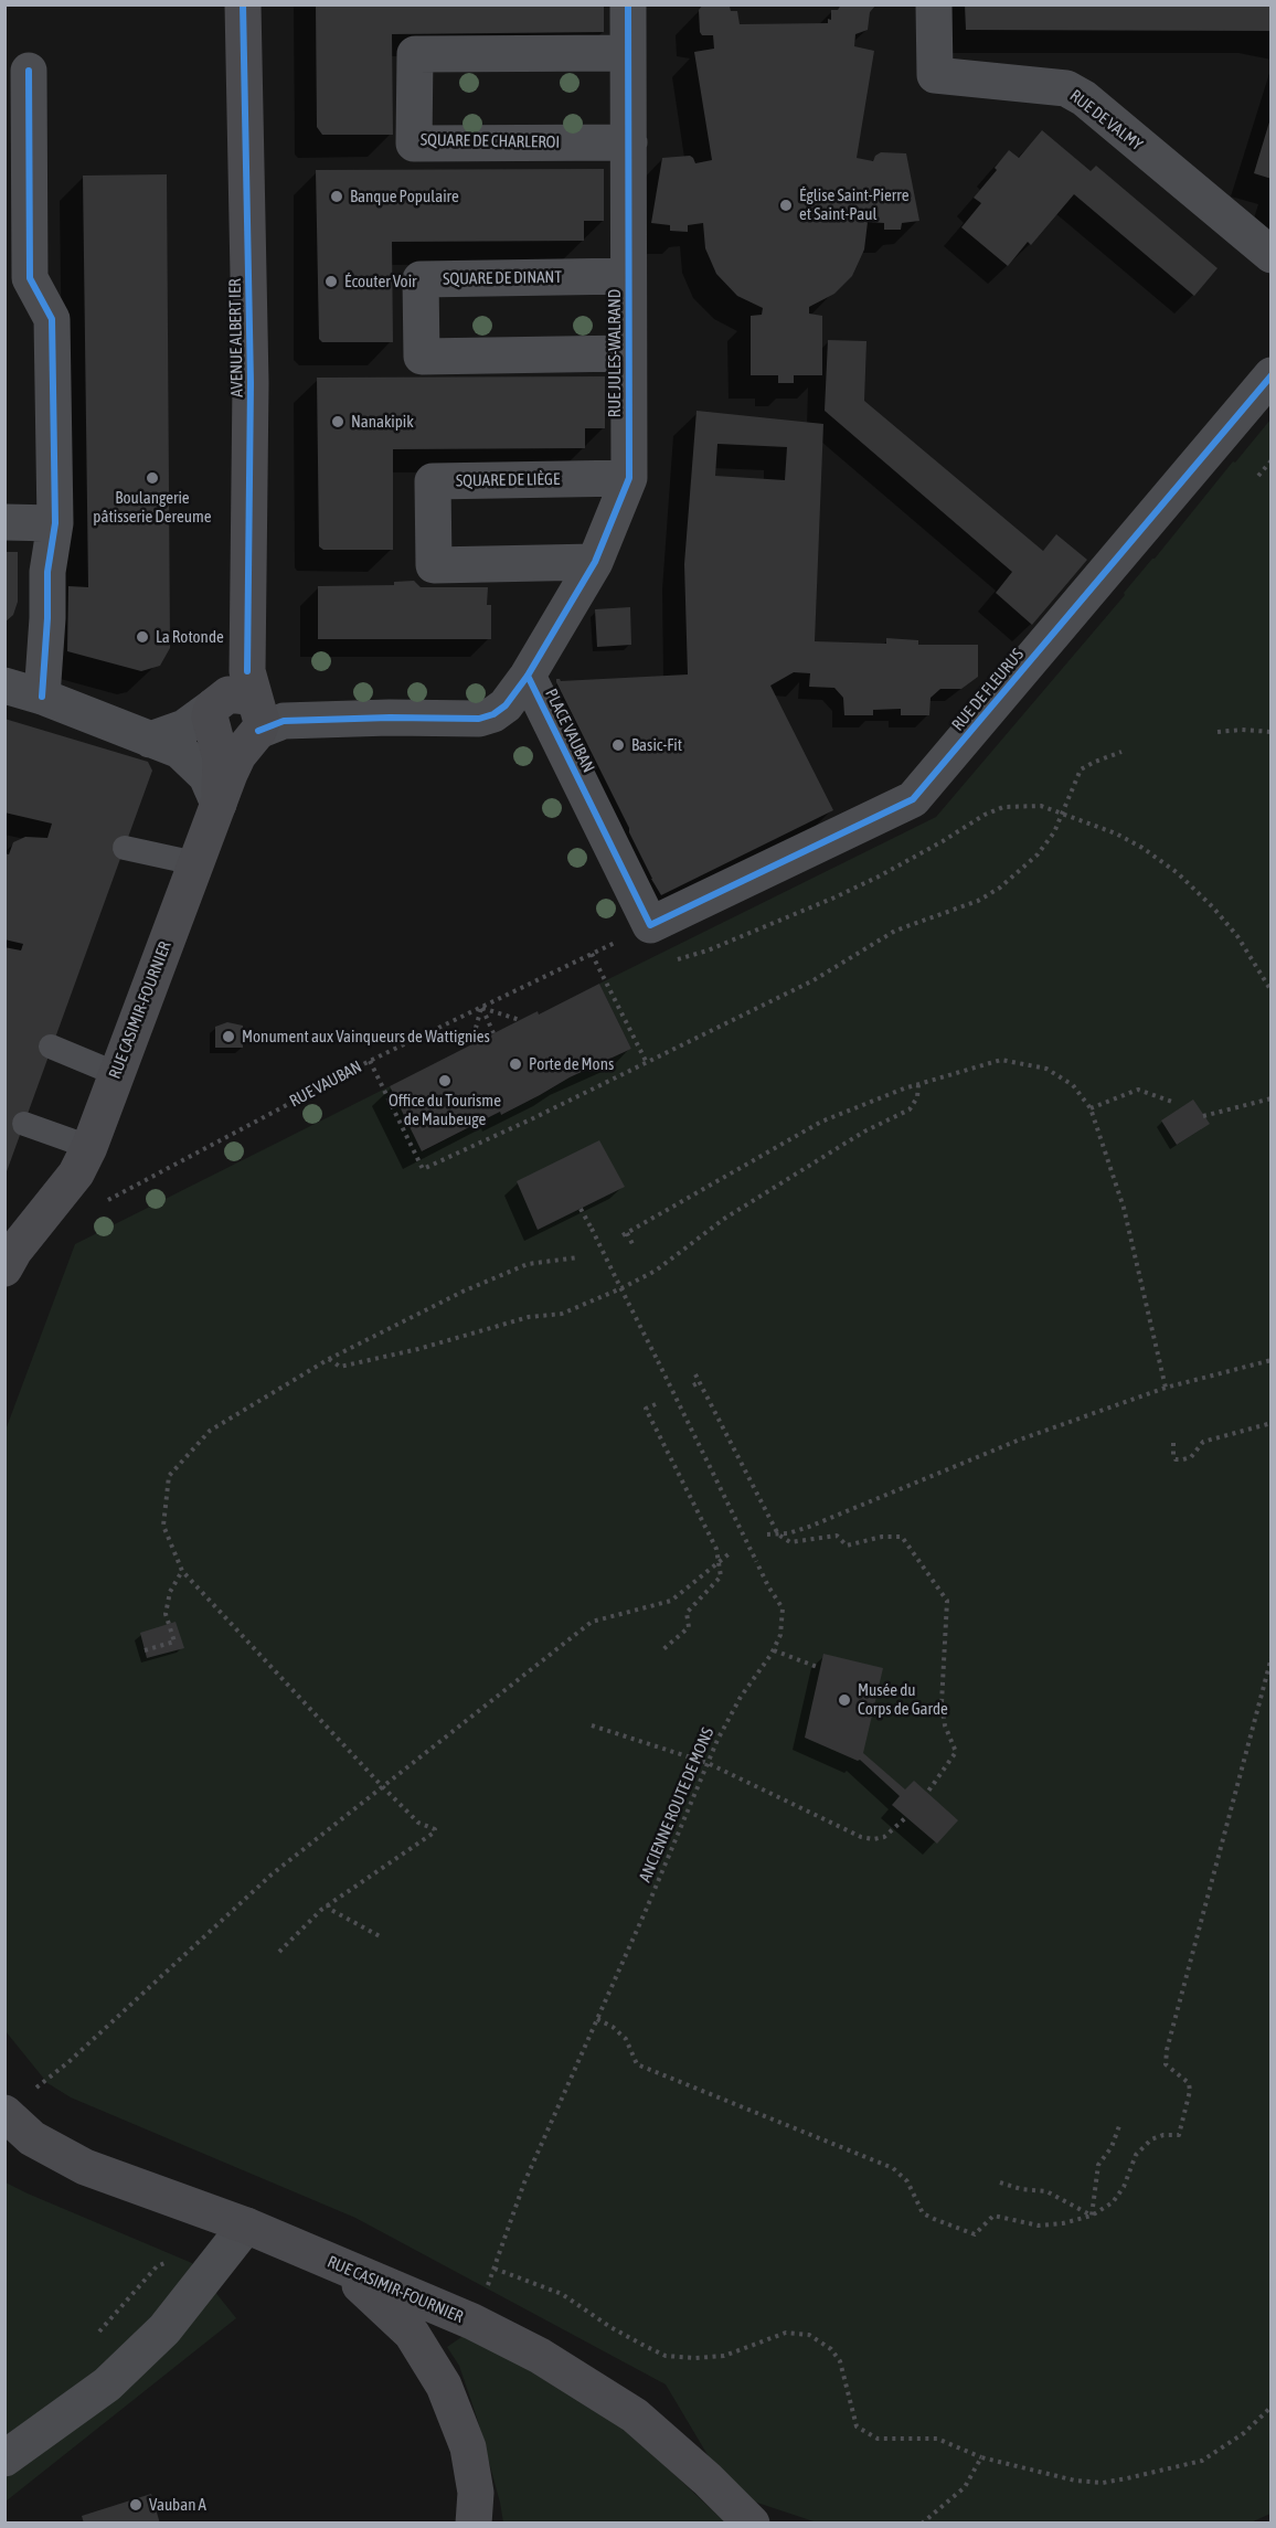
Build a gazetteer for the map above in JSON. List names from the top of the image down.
{
  "streets": {
    "main road": ["AVENUE ALBERT IER", "RUE CASIMIR-FOURNIER"],
    "street": [
      "RUE DE VALMY",
      "SQUARE DE CHARLEROI",
      "SQUARE DE DINANT",
      "RUE JULES-WALRAND",
      "SQUARE DE LIÈGE",
      "RUE DE FLEURUS",
      "PLACE VAUBAN"
    ],
    "path": ["RUE VAUBAN", "ANCIENNE ROUTE DE MONS"]
  },
  "crossings": [
    ["SQUARE DE CHARLEROI", "RUE JULES-WALRAND"],
    ["SQUARE DE DINANT", "RUE JULES-WALRAND"],
    ["AVENUE ALBERT IER", "PLACE VAUBAN"],
    ["AVENUE ALBERT IER", "RUE CASIMIR-FOURNIER"],
    ["RUE JULES-WALRAND", "SQUARE DE LIÈGE"],
    ["RUE JULES-WALRAND", "PLACE VAUBAN"],
    ["RUE DE FLEURUS", "PLACE VAUBAN"],
    ["RUE DE FLEURUS", "RUE VAUBAN"],
    ["PLACE VAUBAN", "RUE VAUBAN"],
    ["RUE CASIMIR-FOURNIER", "ANCIENNE ROUTE DE MONS"]
  ],
  "places": [
    "Banque Populaire",
    "Église Saint-Pierre et Saint-Paul",
    "Écouter Voir",
    "Nanakipik",
    "Boulangerie pâtisserie Dereume",
    "La Rotonde",
    "Basic-Fit",
    "Monument aux Vainqueurs de Wattignies",
    "Porte de Mons",
    "Office du Tourisme de Maubeuge",
    "Musée du Corps de Garde",
    "Vauban A"
  ]
}
